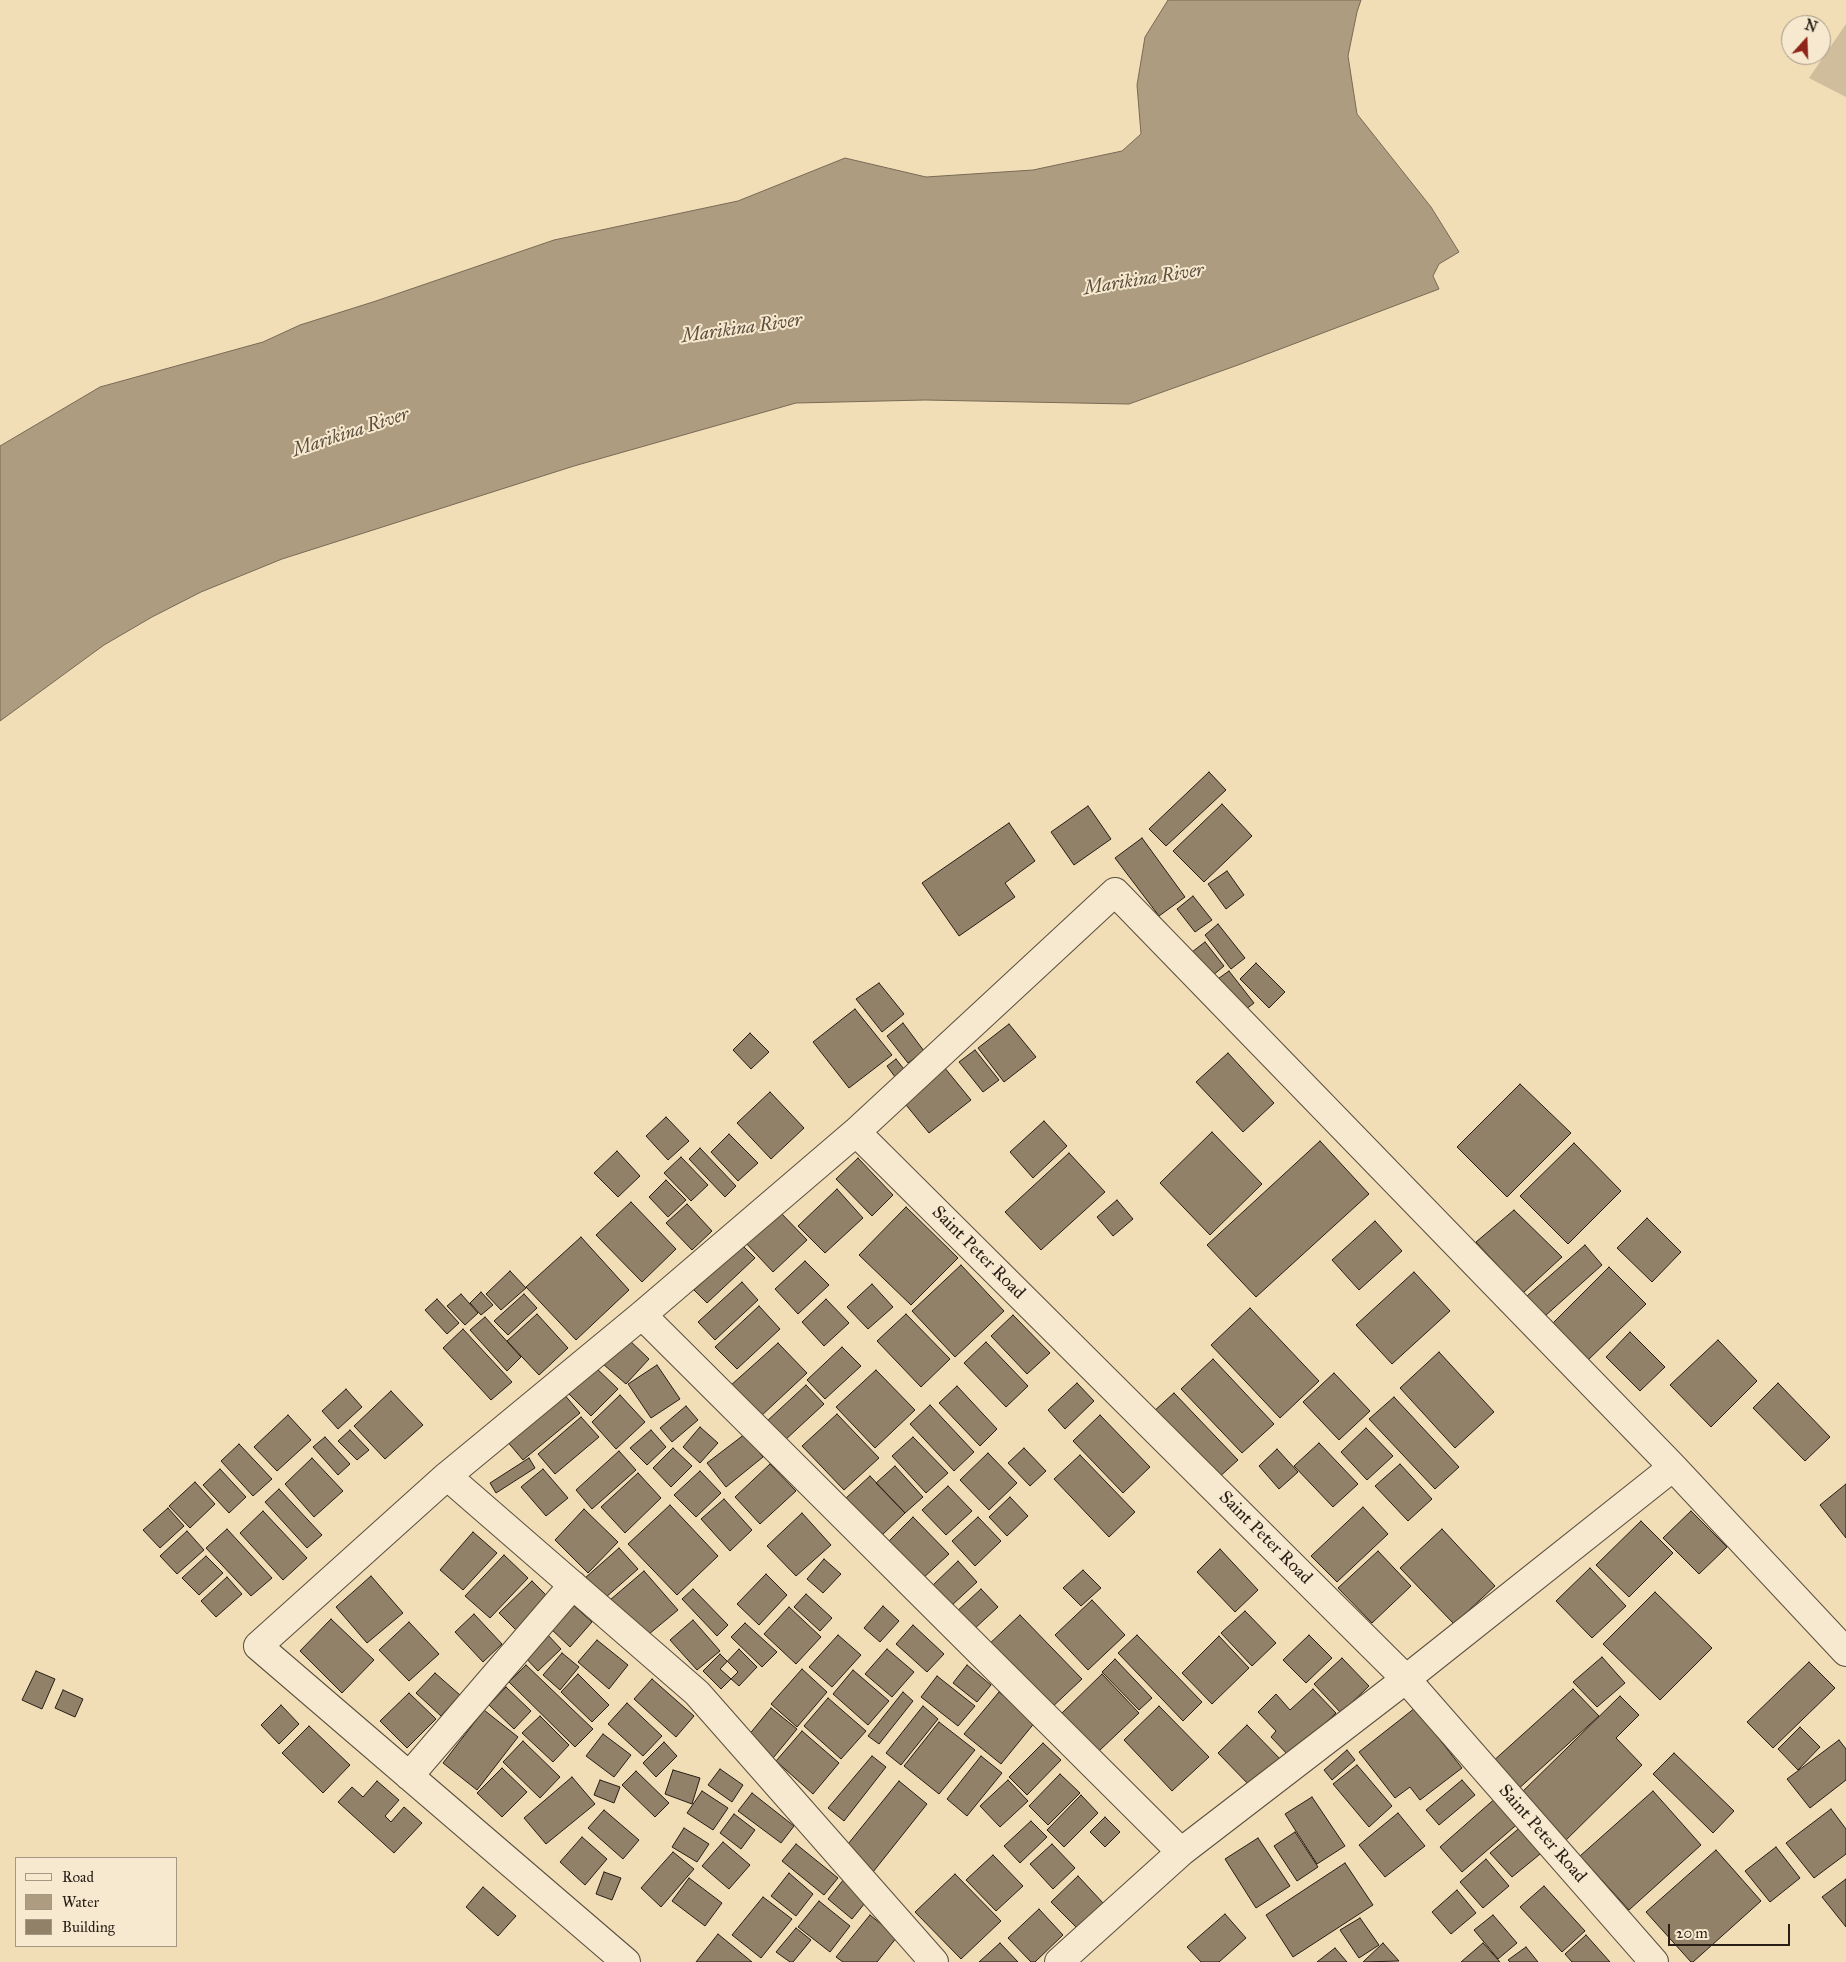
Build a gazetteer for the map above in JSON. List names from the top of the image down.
{
  "streets": {
    "street": ["Saint Peter Road"]
  },
  "water": ["Marikina River"],
  "legend": ["Road", "Water", "Building"],
  "scale_bar": "20 m",
  "north": "top"
}
